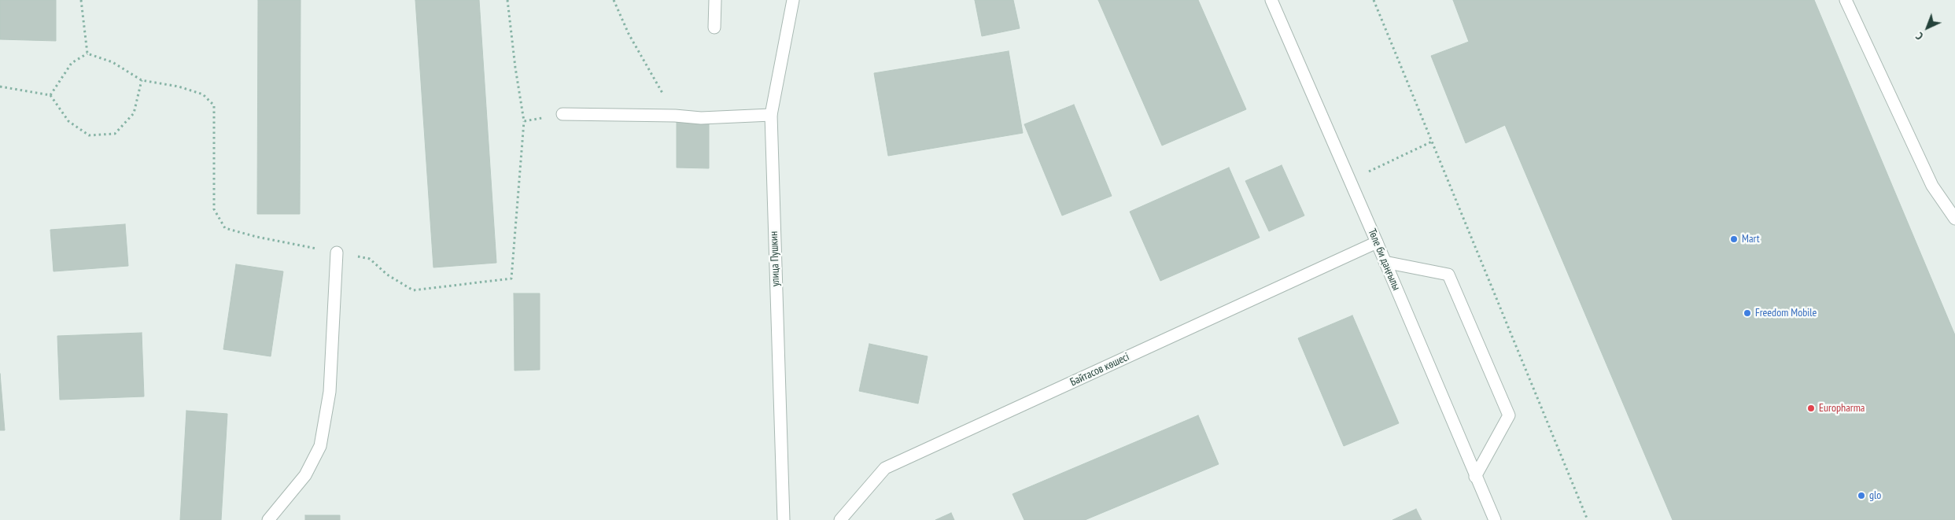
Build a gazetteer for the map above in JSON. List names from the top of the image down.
{
  "streets": {
    "street": ["улица Пушкин", "Төле би даңғылы", "Байтасов көшесі"]
  },
  "crossings": [
    ["Төле би даңғылы", "Байтасов көшесі"]
  ],
  "places": [
    "Mart",
    "Freedom Mobile",
    "Europharma",
    "glo"
  ],
  "north": "bottom left"
}
